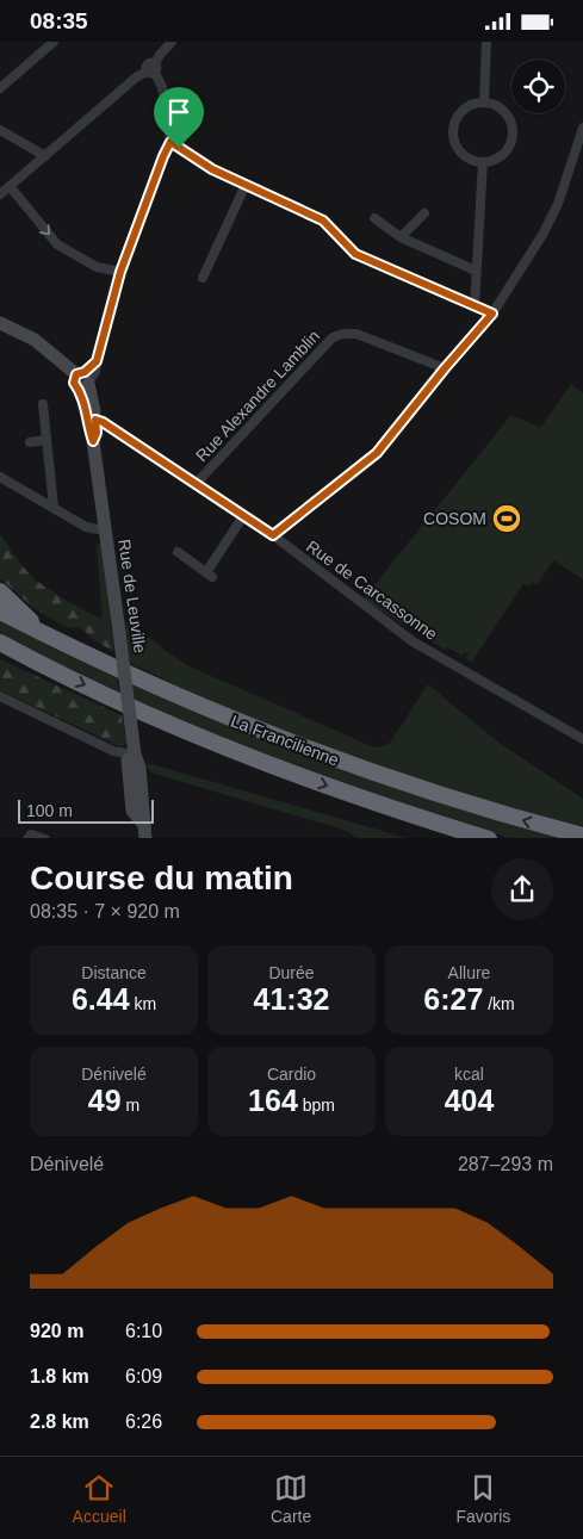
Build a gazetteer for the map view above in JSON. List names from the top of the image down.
{
  "streets": {
    "highway": ["La Francilienne"],
    "street": ["Rue Alexandre Lamblin", "Rue de Carcassonne", "Rue de Leuville"]
  },
  "crossings": [
    ["Rue Alexandre Lamblin", "Rue de Carcassonne"],
    ["Rue de Carcassonne", "Rue de Leuville"]
  ],
  "places": {
    "sports": ["COSOM"]
  },
  "scale_bar": "100 m",
  "page": {
    "status": "08:35",
    "scale": "100 m",
    "heading": ["Course du matin", "08:35 · 7 × 920 m"],
    "stats": [
      ["Distance", "6.44 km"],
      ["Durée", "41:32"],
      ["Allure", "6:27 /km"],
      ["Dénivelé", "49 m"],
      ["Cardio", "164 bpm"],
      ["kcal", "404"]
    ],
    "chart": ["Dénivelé", "287–293 m"],
    "list": [
      {
        "name": "920 m",
        "note": "6:10"
      },
      {
        "name": "1.8 km",
        "note": "6:09"
      },
      {
        "name": "2.8 km",
        "note": "6:26"
      }
    ],
    "tabs": ["Accueil", "Carte", "Favoris"]
  }
}
